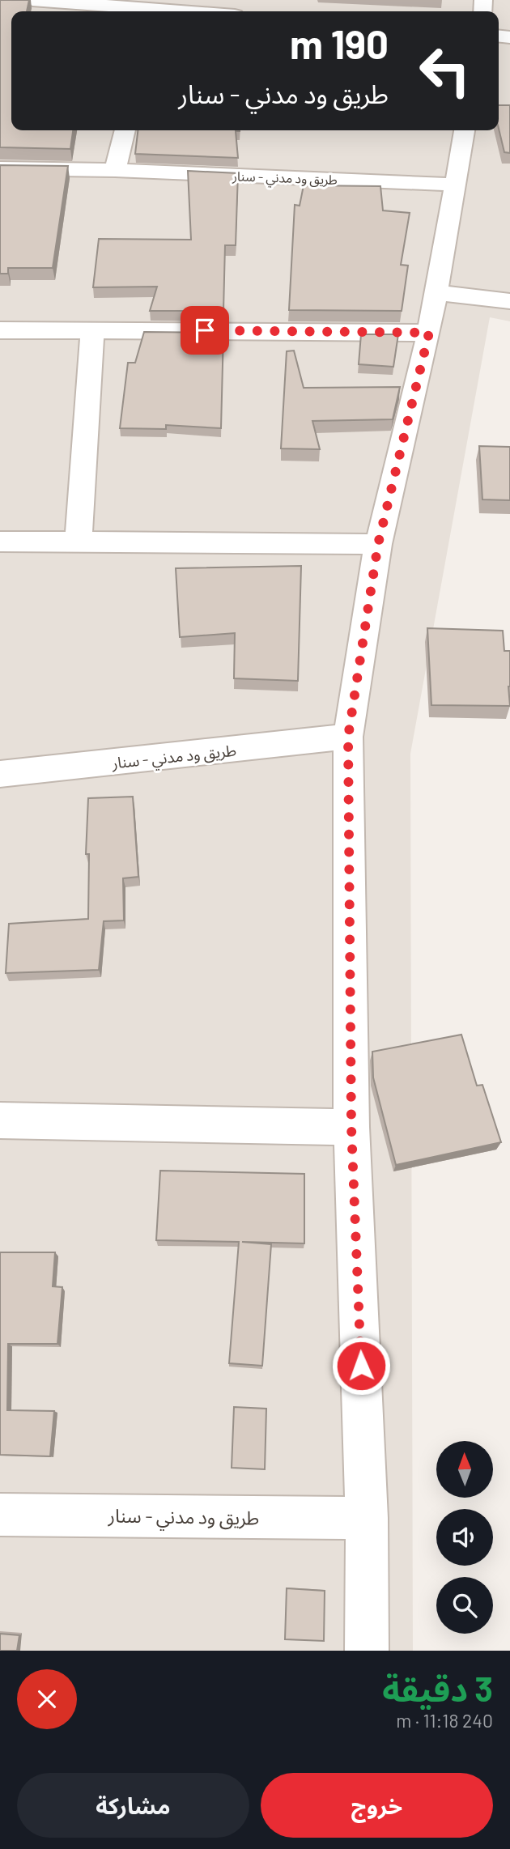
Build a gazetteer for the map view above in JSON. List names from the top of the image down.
{
  "streets": {
    "street": ["طريق ود مدني - سنار"]
  },
  "north": "top",
  "page": {
    "turn": ["190 m", "طريق ود مدني - سنار"],
    "heading": ["3 دقيقة", "240 m · 11:18"],
    "buttons": ["خروج", "مشاركة"]
  }
}
